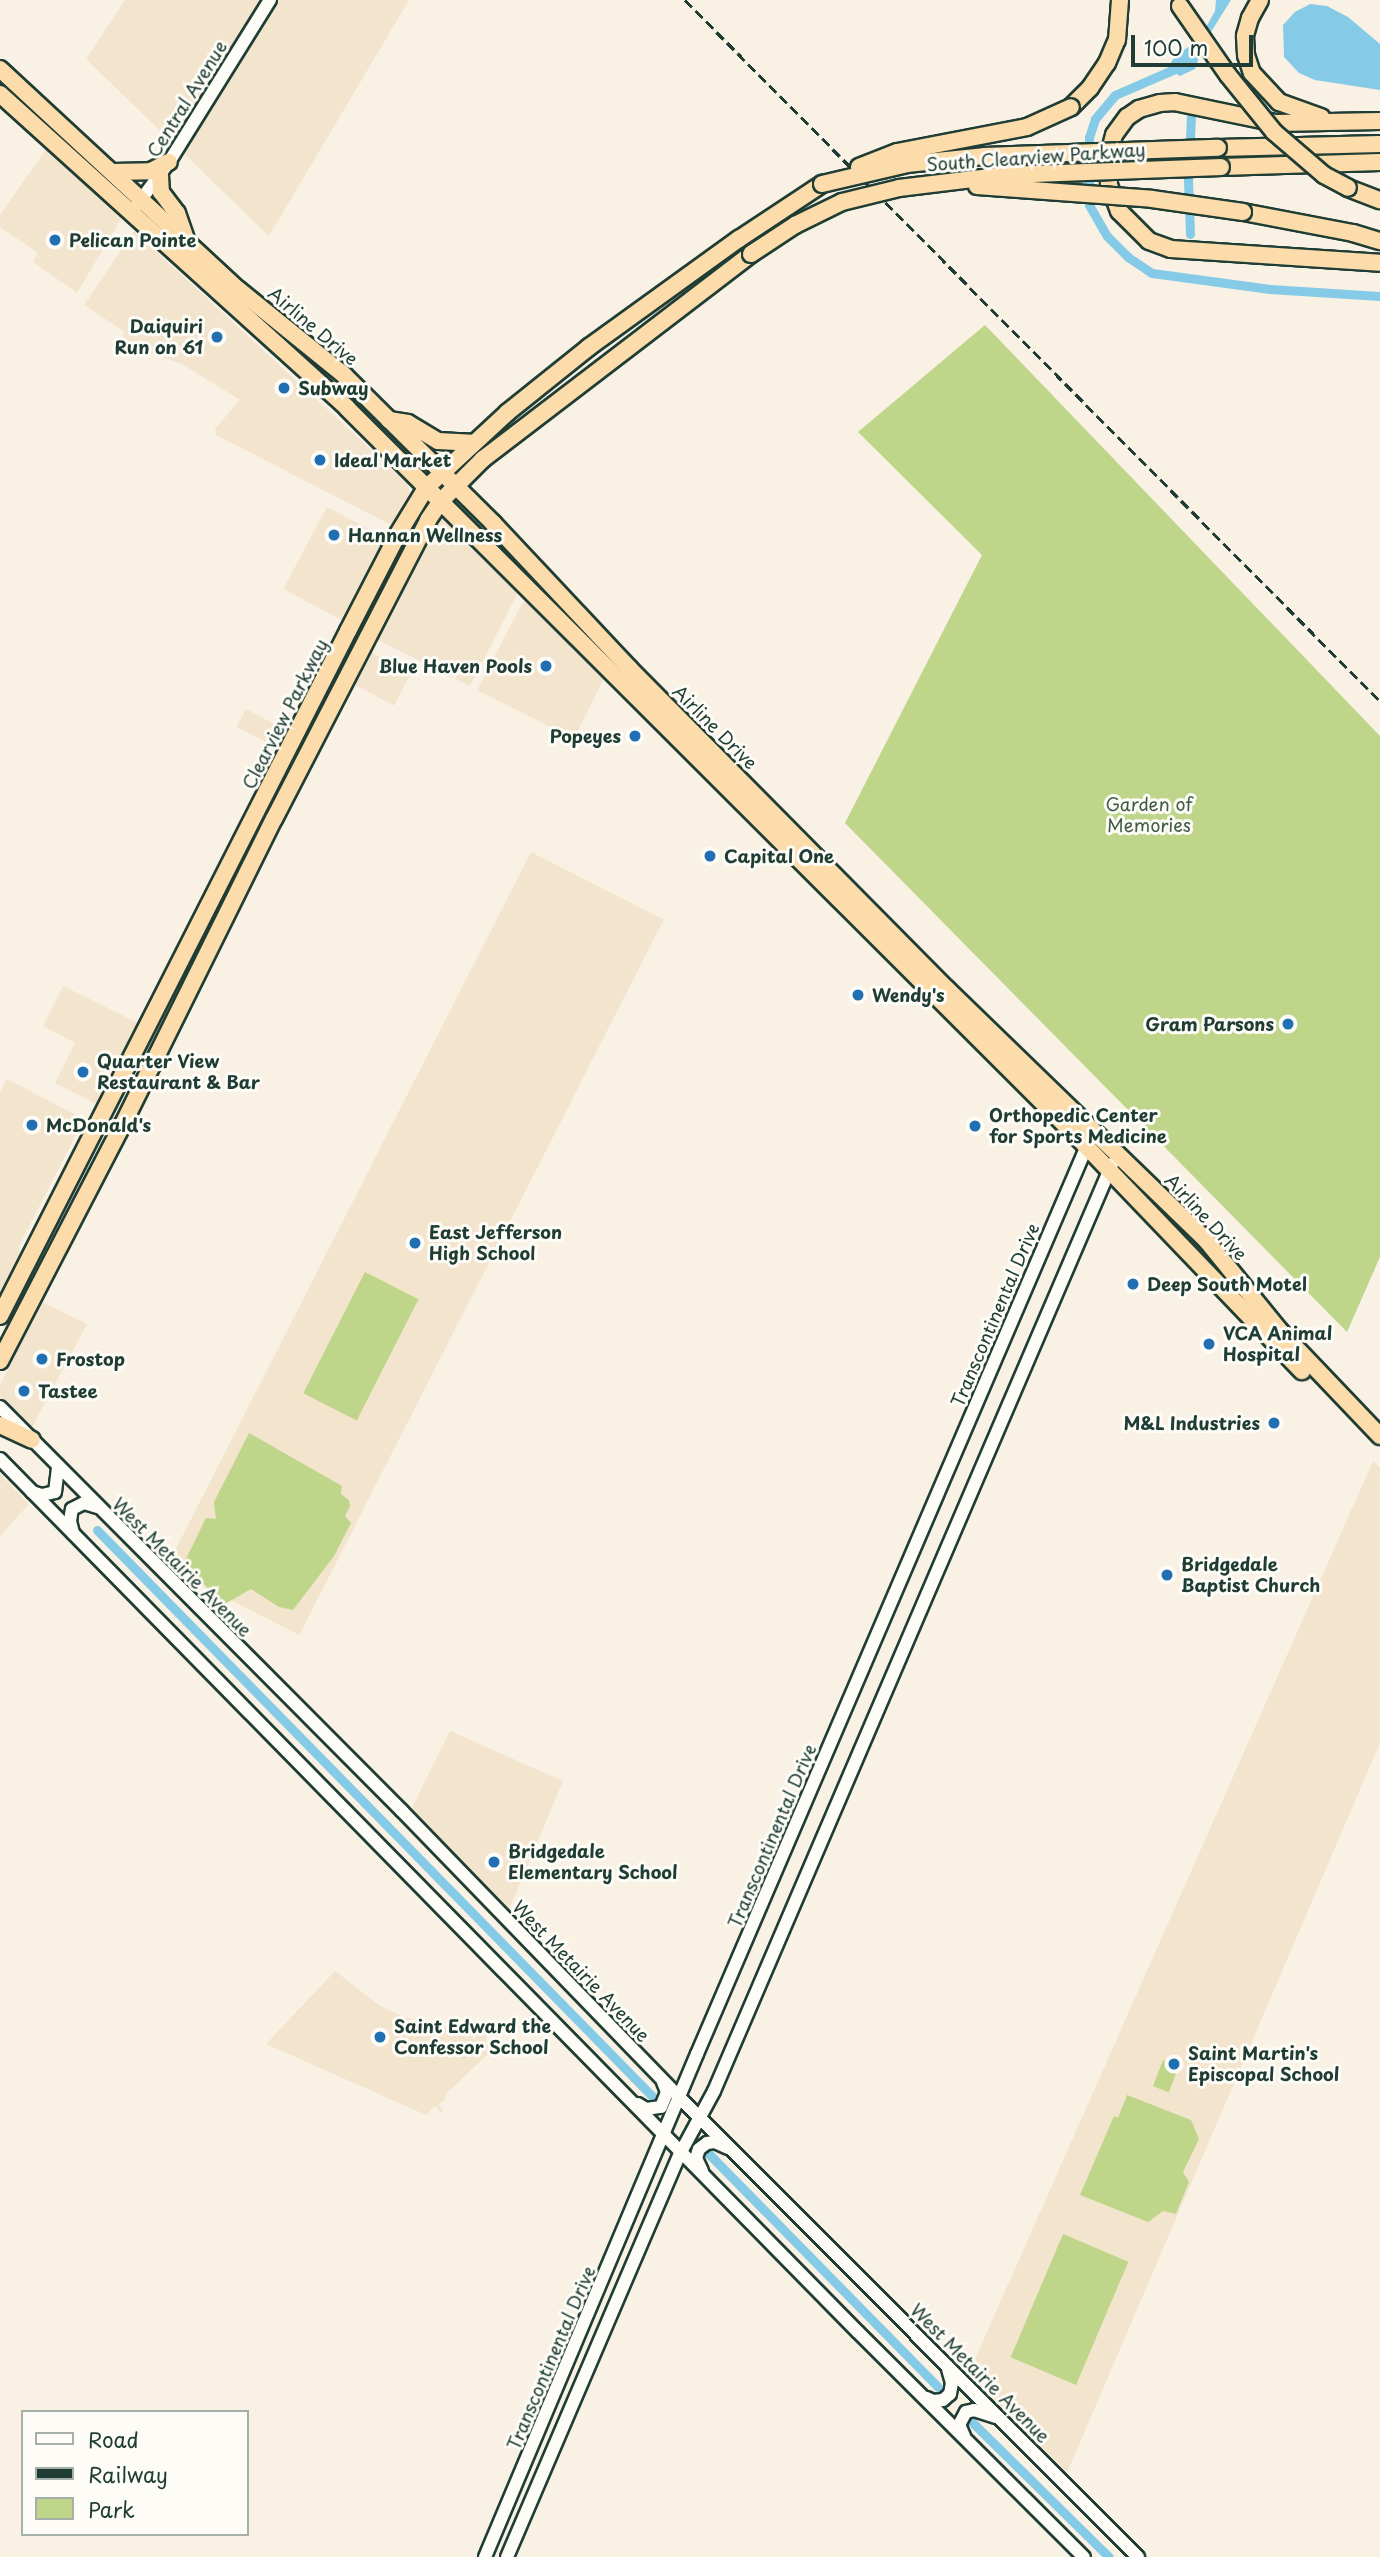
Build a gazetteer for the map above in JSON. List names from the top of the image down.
{
  "streets": {
    "highway": ["South Clearview Parkway", "Airline Drive", "Clearview Parkway"],
    "main road": ["Central Avenue", "Transcontinental Drive", "West Metairie Avenue"]
  },
  "crossings": [
    ["Central Avenue", "Airline Drive"],
    ["South Clearview Parkway", "Airline Drive"],
    ["South Clearview Parkway", "Clearview Parkway"],
    ["Airline Drive", "Clearview Parkway"],
    ["Airline Drive", "Transcontinental Drive"],
    ["Transcontinental Drive", "West Metairie Avenue"]
  ],
  "parks": ["Garden of Memories"],
  "places": [
    "Pelican Pointe",
    "Daiquiri Run on 61",
    "Subway",
    "Ideal Market",
    "Hannan Wellness",
    "Blue Haven Pools",
    "Popeyes",
    "Capital One",
    "Wendy's",
    "Gram Parsons",
    "Quarter View Restaurant & Bar",
    "McDonald's",
    "Orthopedic Center for Sports Medicine",
    "East Jefferson High School",
    "Deep South Motel",
    "VCA Animal Hospital",
    "Frostop",
    "Tastee",
    "M&L Industries",
    "Bridgedale Baptist Church",
    "Bridgedale Elementary School",
    "Saint Edward the Confessor School",
    "Saint Martin's Episcopal School"
  ],
  "legend": ["Road", "Railway", "Park"],
  "scale_bar": "100 m"
}
